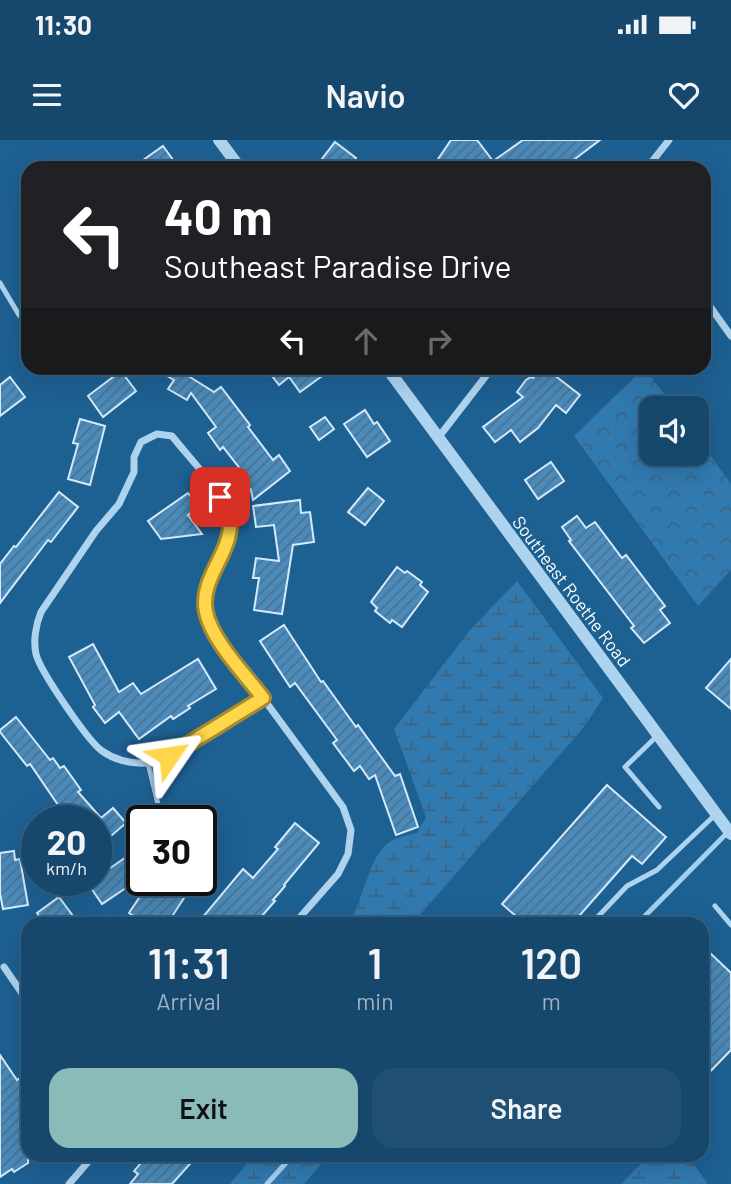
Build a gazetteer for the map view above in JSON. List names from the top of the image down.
{
  "streets": {
    "street": ["Southeast Roethe Road"]
  },
  "page": {
    "status": "11:30",
    "header": "Navio",
    "turn": ["40 m", "Southeast Paradise Drive"],
    "speed": "20 km/h",
    "limit": "30",
    "eta": [
      "11:31",
      "Arrival",
      "1",
      "min",
      "120",
      "m"
    ],
    "buttons": ["Exit", "Share"]
  }
}
